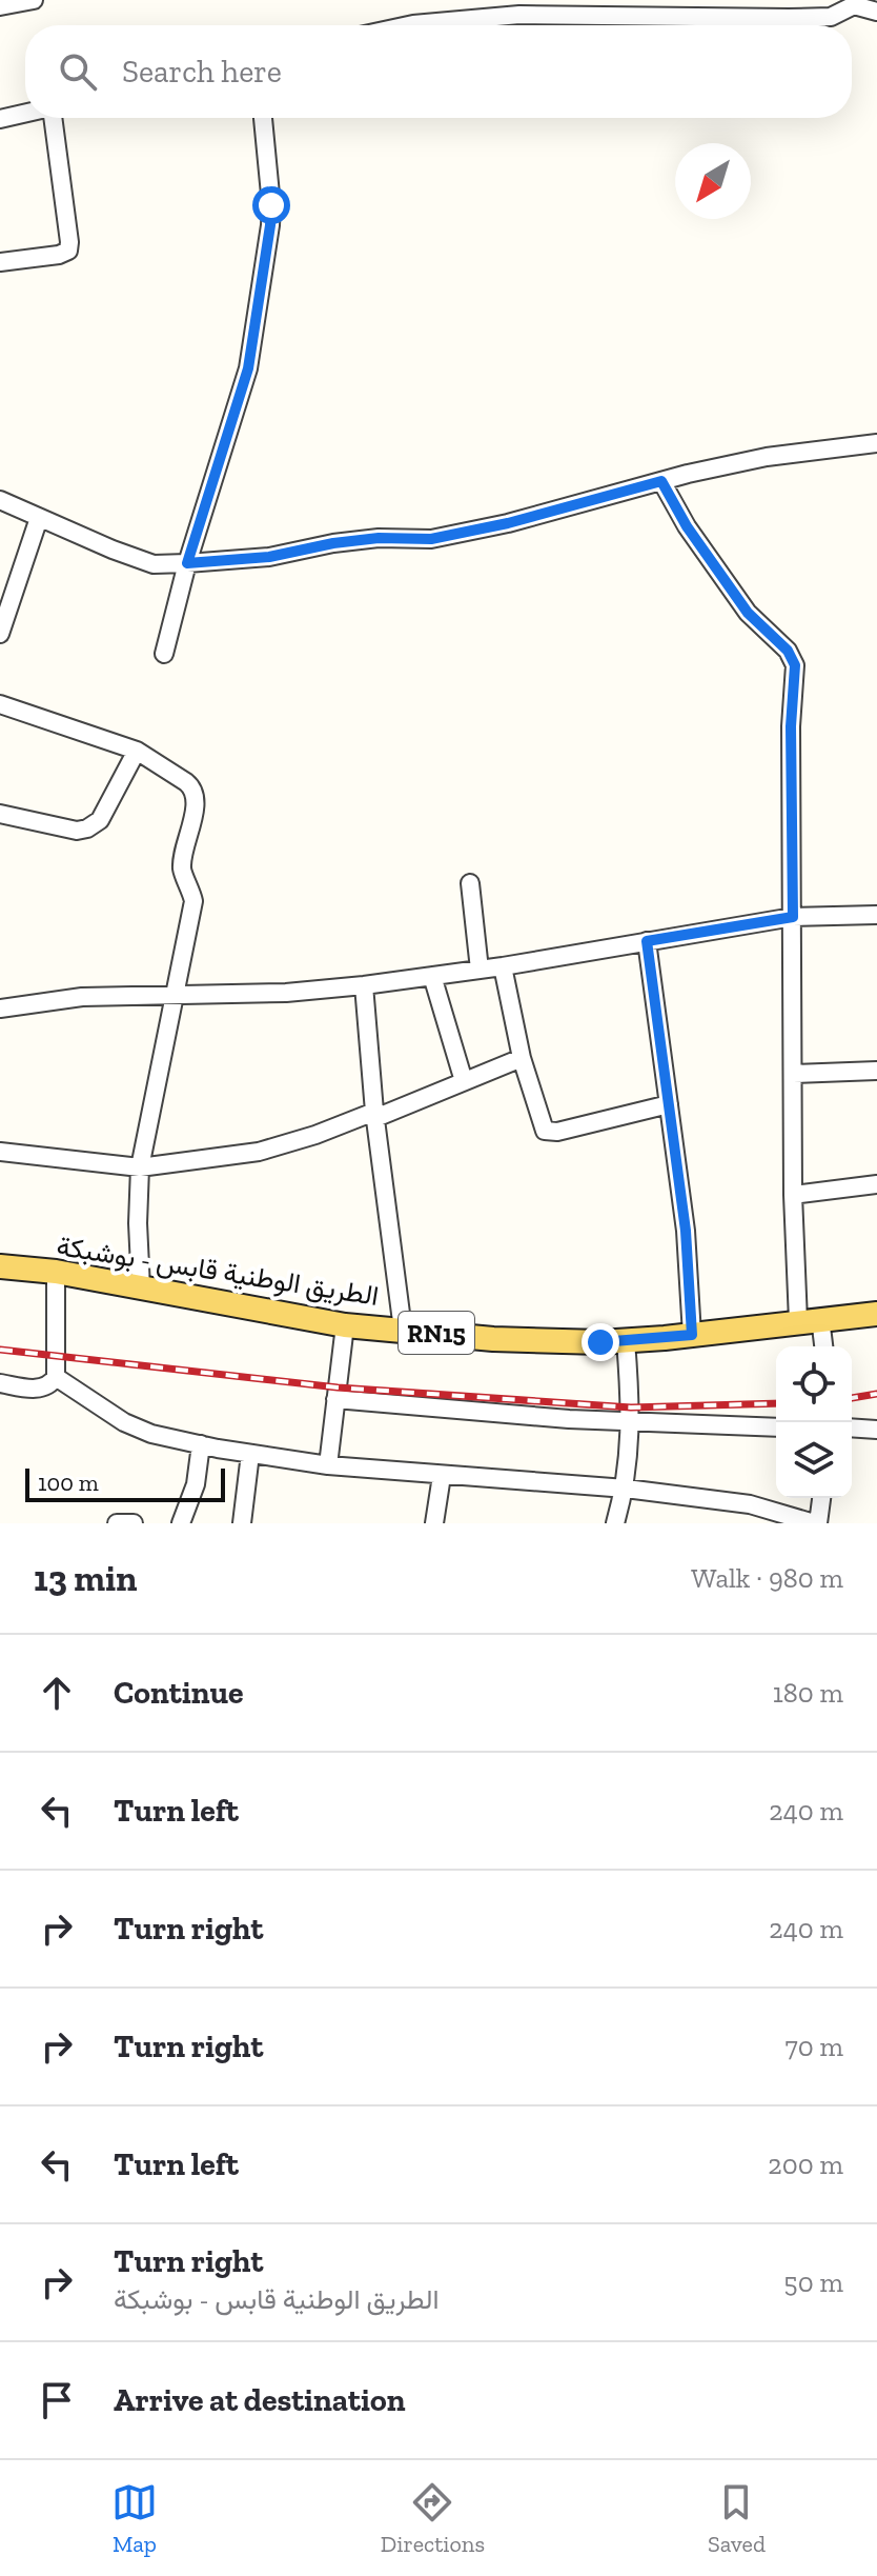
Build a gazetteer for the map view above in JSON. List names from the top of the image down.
{
  "streets": {
    "main road": ["الطريق الوطنية قابس - بوشبكة", "RN15"]
  },
  "scale_bar": "100 m",
  "north": "bottom left",
  "page": {
    "search": "Search here",
    "scale": "100 m",
    "heading": ["13 min", "Walk · 980 m"],
    "list": [
      ["Continue", "180 m"],
      ["Turn left", "240 m"],
      ["Turn right", "240 m"],
      ["Turn right", "70 m"],
      ["Turn left", "200 m"],
      ["Turn right", "الطريق الوطنية قابس - بوشبكة", "50 m"],
      "Arrive at destination"
    ],
    "nav": ["Map", "Directions", "Saved"]
  }
}
